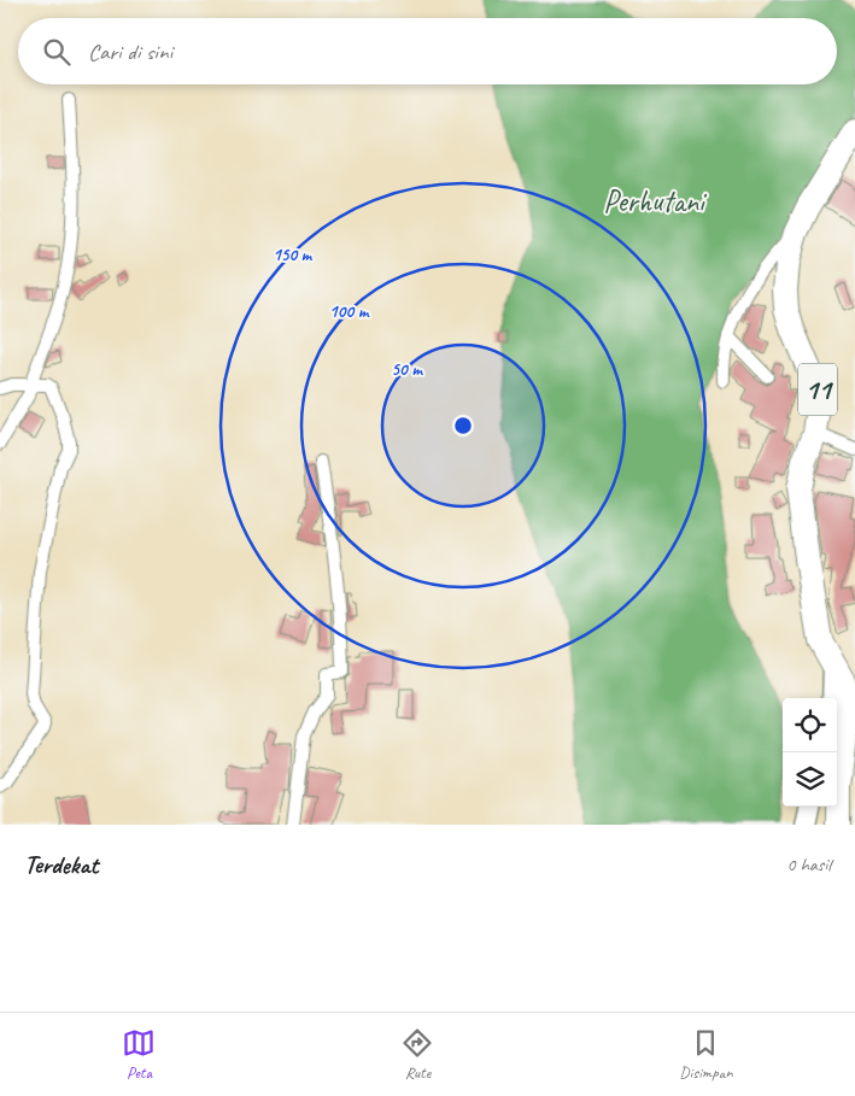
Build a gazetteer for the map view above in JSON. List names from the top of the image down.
{
  "streets": {
    "highway": ["11"]
  },
  "parks": ["Perhutani"],
  "page": {
    "search": "Cari di sini",
    "heading": ["Terdekat", "0 hasil"],
    "nav": ["Peta", "Rute", "Disimpan"]
  },
  "rings": ["150 m", "100 m", "50 m"]
}
